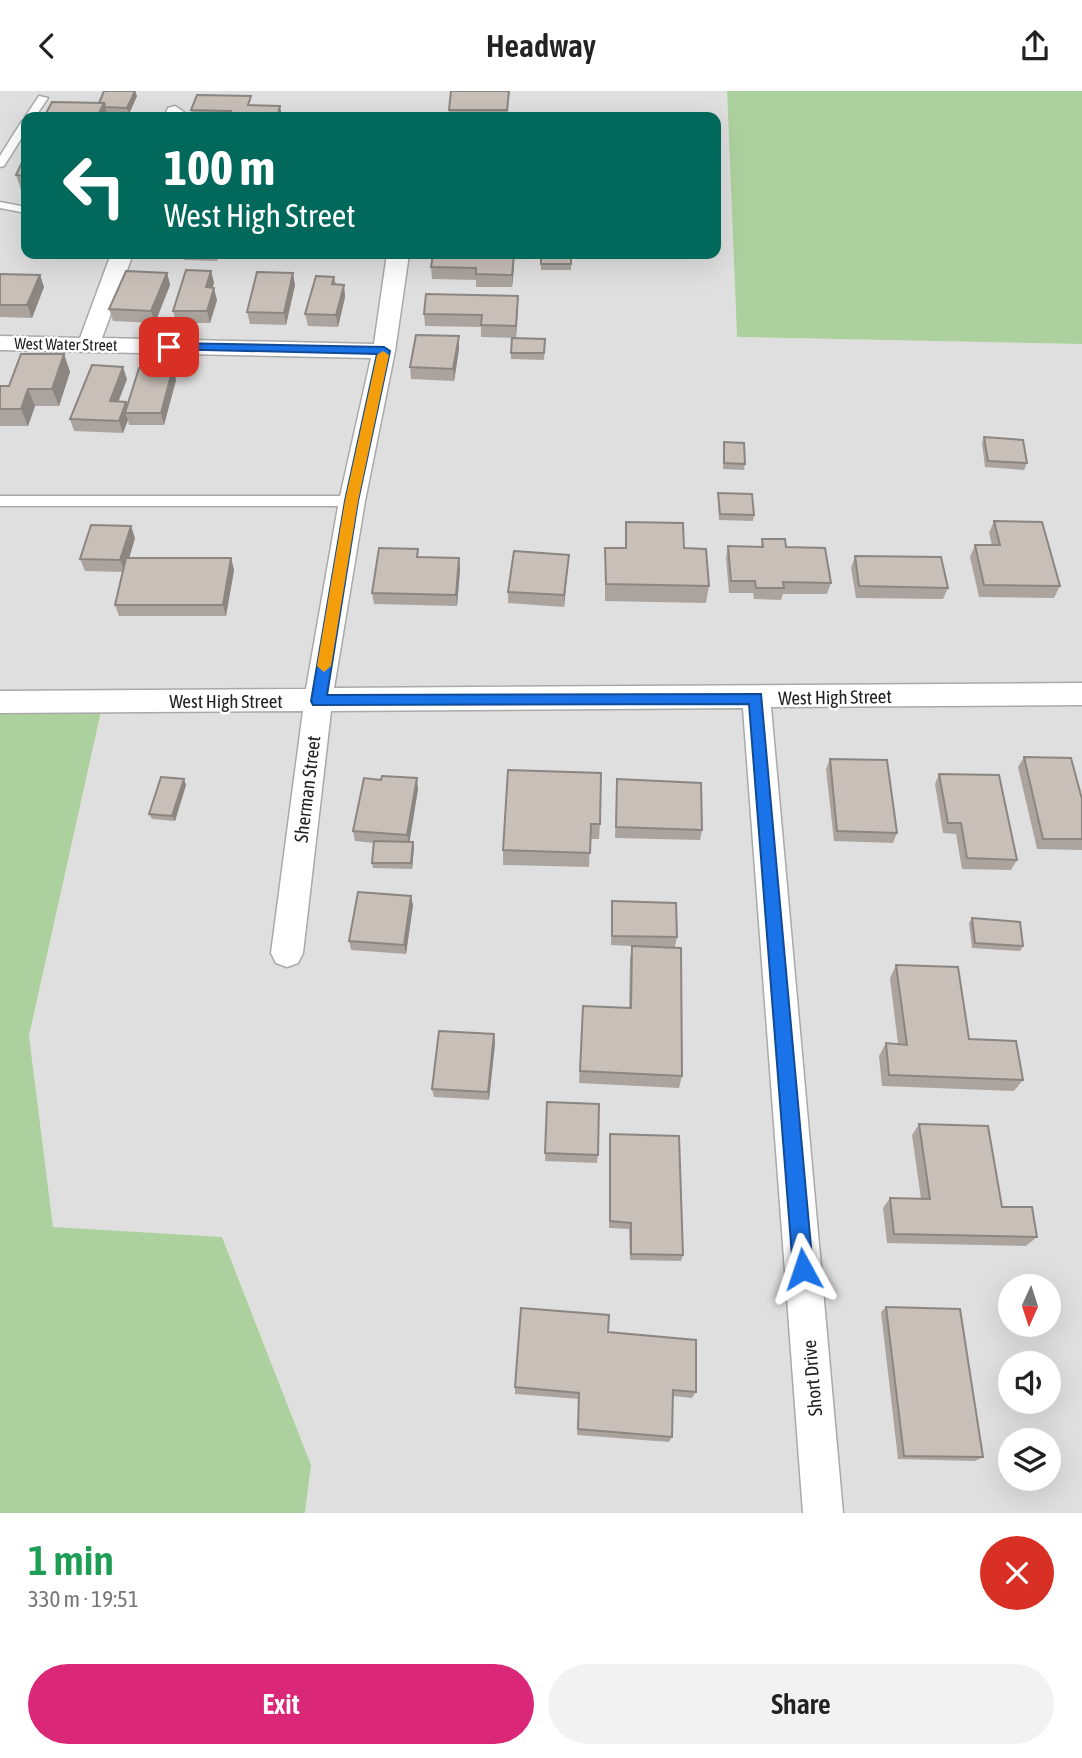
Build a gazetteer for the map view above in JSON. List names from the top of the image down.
{
  "streets": {
    "street": [
      "West Water Street",
      "West High Street",
      "Sherman Street",
      "Short Drive"
    ]
  },
  "crossings": [
    ["West Water Street", "Sherman Street"],
    ["West High Street", "Sherman Street"],
    ["West High Street", "Short Drive"]
  ],
  "north": "bottom",
  "page": {
    "header": "Headway",
    "turn": ["100 m", "West High Street"],
    "heading": ["1 min", "330 m · 19:51"],
    "buttons": ["Exit", "Share"]
  }
}
